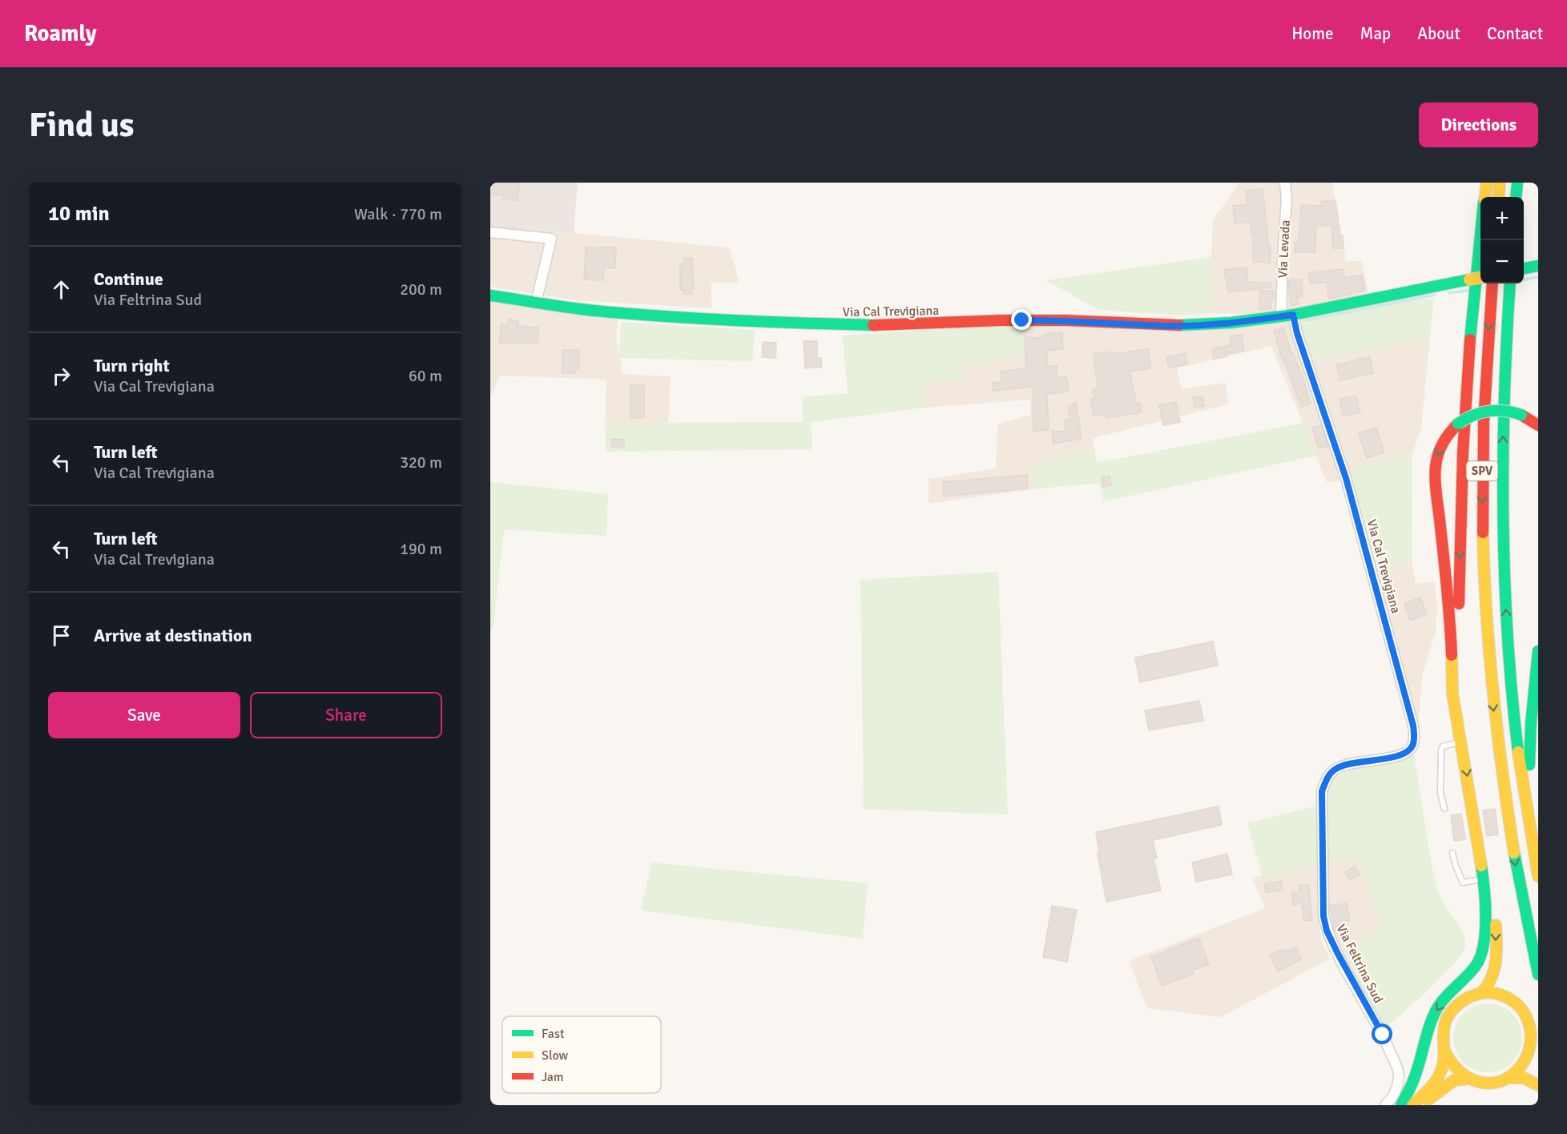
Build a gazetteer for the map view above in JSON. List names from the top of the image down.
{
  "streets": {
    "main road": ["Via Cal Trevigiana", "SPV"],
    "street": ["Via Levada", "Via Feltrina Sud"]
  },
  "crossings": [
    ["Via Levada", "Via Cal Trevigiana"],
    ["Via Cal Trevigiana", "Via Feltrina Sud"]
  ],
  "legend": ["Fast", "Slow", "Jam"],
  "page": {
    "header": "Roamly",
    "nav": [
      "Home",
      "Map",
      "About",
      "Contact"
    ],
    "buttons": [
      "Directions",
      ["Save", "Share"]
    ],
    "title": "Find us",
    "heading": ["10 min", "Walk · 770 m"],
    "map_buttons": ["+", "−"],
    "list": [
      ["Continue", "Via Feltrina Sud", "200 m"],
      ["Turn right", "Via Cal Trevigiana", "60 m"],
      ["Turn left", "Via Cal Trevigiana", "320 m"],
      ["Turn left", "Via Cal Trevigiana", "190 m"],
      "Arrive at destination"
    ]
  }
}
